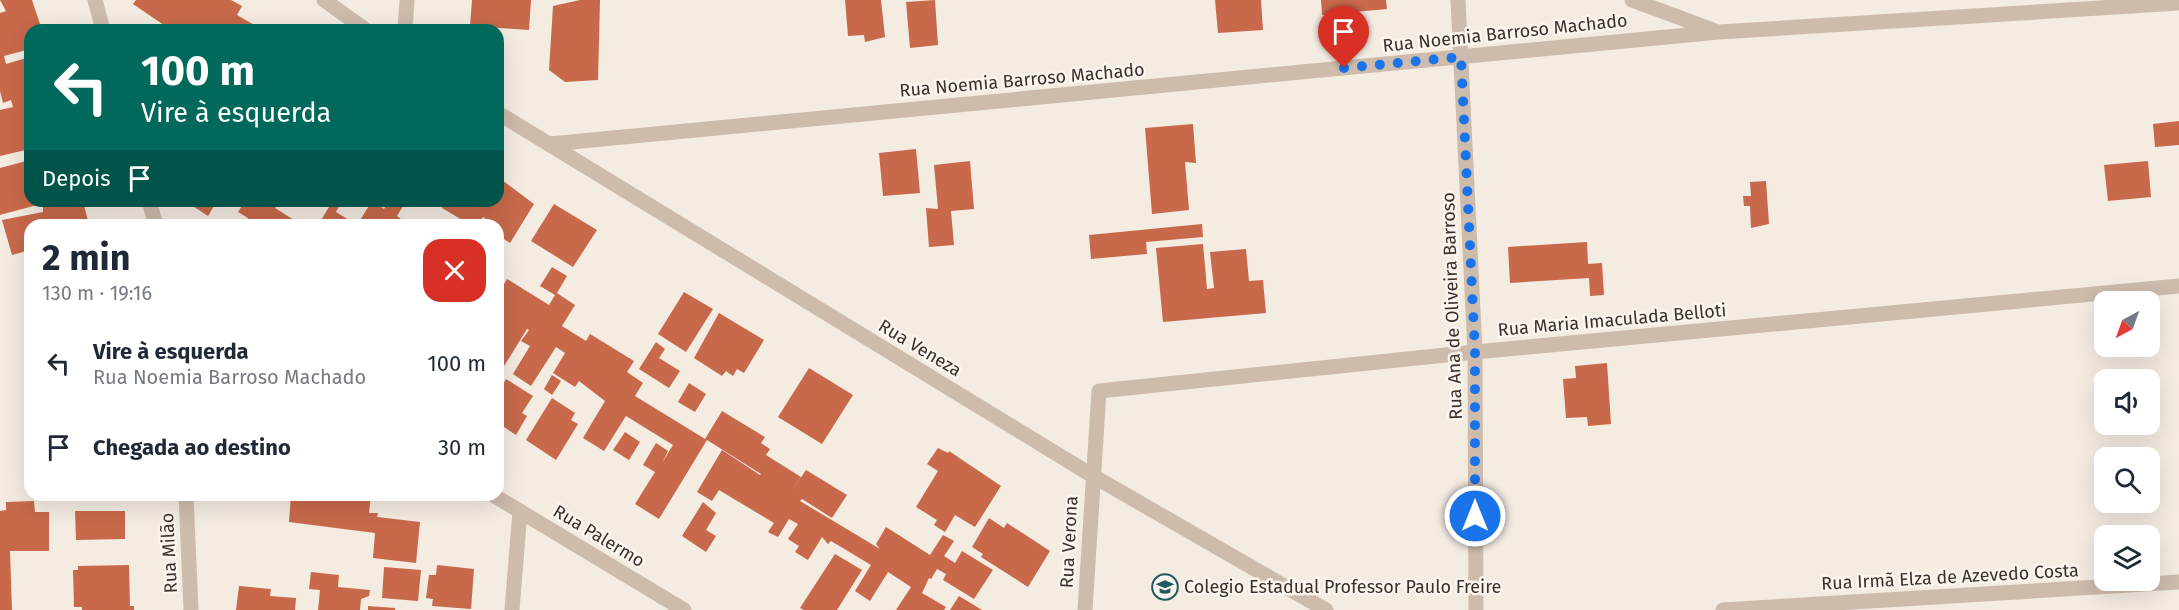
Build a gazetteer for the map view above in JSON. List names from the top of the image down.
{
  "streets": {
    "street": [
      "Rua Noemia Barroso Machado",
      "Rua Ana de Oliveira Barroso",
      "Rua Maria Imaculada Belloti",
      "Rua Veneza",
      "Rua Palermo",
      "Rua Verona",
      "Rua Milão",
      "Rua Irmã Elza de Azevedo Costa"
    ]
  },
  "crossings": [
    ["Rua Noemia Barroso Machado", "Rua Ana de Oliveira Barroso"],
    ["Rua Noemia Barroso Machado", "Rua Veneza"],
    ["Rua Ana de Oliveira Barroso", "Rua Maria Imaculada Belloti"],
    ["Rua Maria Imaculada Belloti", "Rua Veneza"],
    ["Rua Maria Imaculada Belloti", "Rua Verona"],
    ["Rua Veneza", "Rua Verona"]
  ],
  "places": {
    "school or university": ["Colegio Estadual Professor Paulo Freire"]
  },
  "north": "bottom left",
  "page": {
    "turn": ["100 m", "Vire à esquerda"],
    "then": "Depois",
    "heading": ["2 min", "130 m · 19:16"],
    "list": [
      {
        "name": "Vire à esquerda",
        "note": "Rua Noemia Barroso Machado",
        "value": "100 m"
      },
      {
        "name": "Chegada ao destino",
        "value": "30 m"
      }
    ]
  }
}
